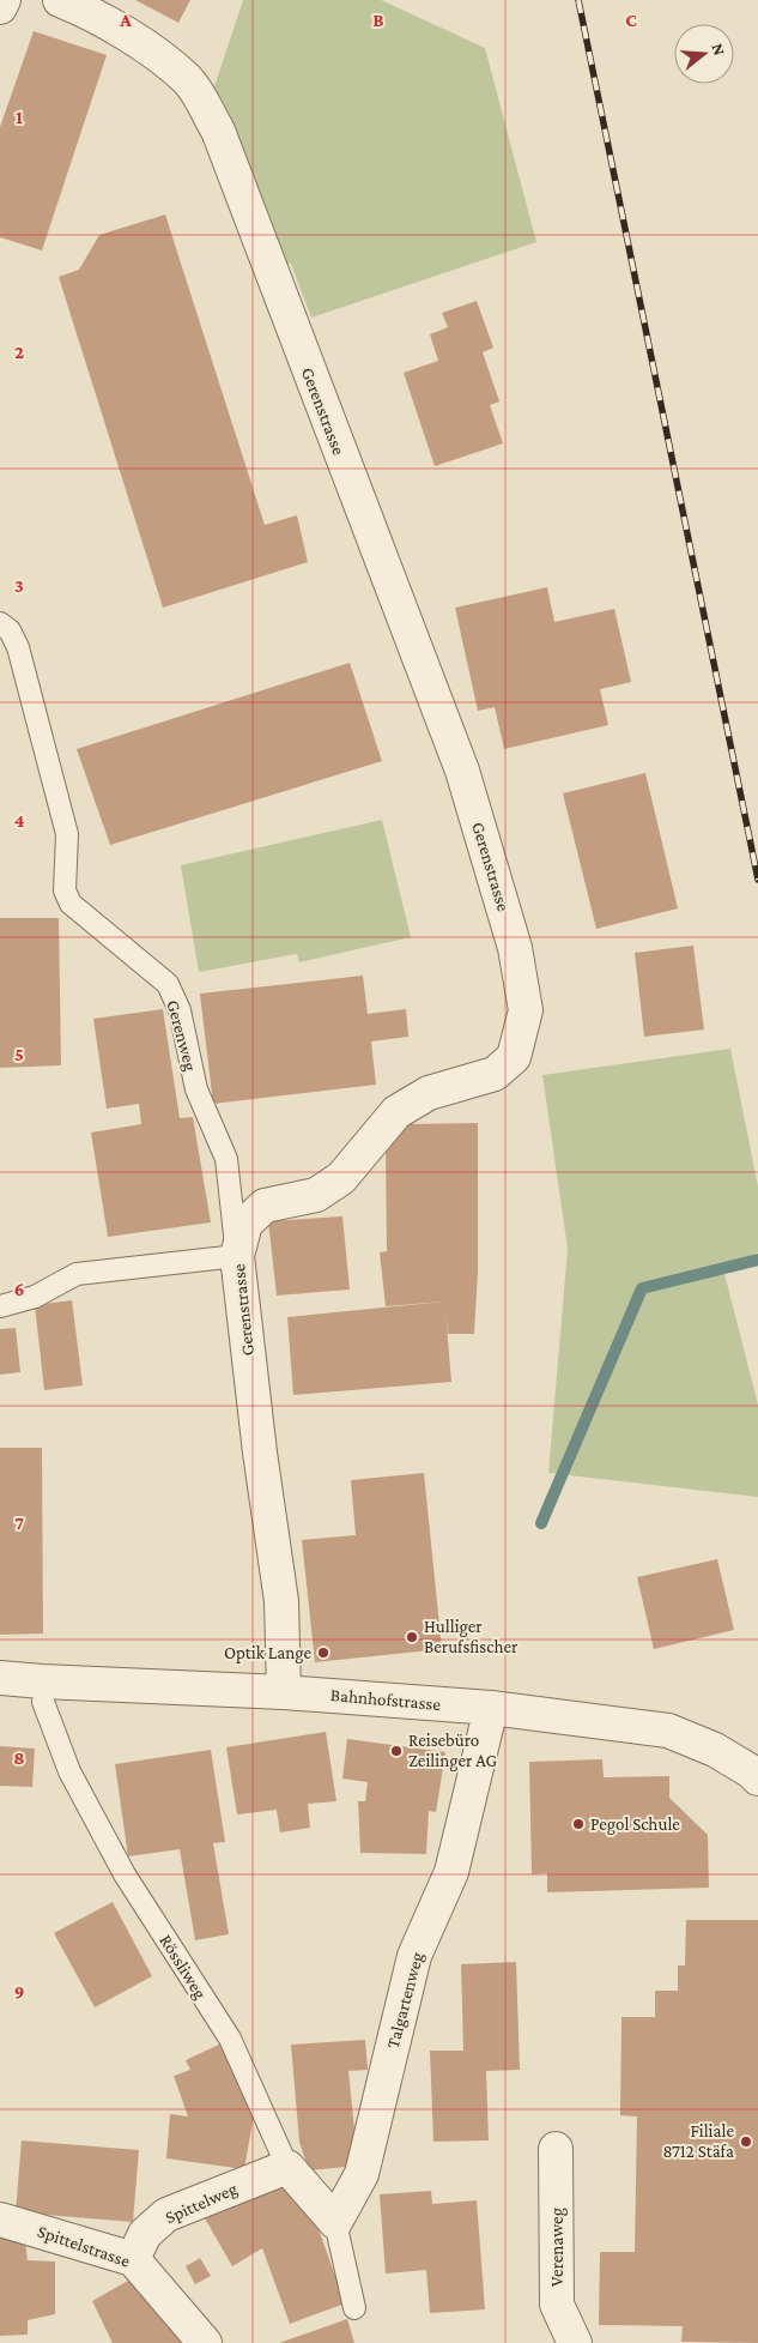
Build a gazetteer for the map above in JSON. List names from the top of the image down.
{
  "streets": {
    "street": [
      "Gerenstrasse",
      "Bahnhofstrasse",
      "Rössliweg",
      "Talgartenweg",
      "Spittelweg",
      "Spittelstrasse",
      "Verenaweg"
    ],
    "lane": ["Gerenweg"]
  },
  "crossings": [
    ["Gerenstrasse", "Gerenweg"],
    ["Gerenstrasse", "Bahnhofstrasse"],
    ["Bahnhofstrasse", "Talgartenweg"],
    ["Rössliweg", "Talgartenweg"],
    ["Rössliweg", "Spittelweg"],
    ["Spittelweg", "Spittelstrasse"]
  ],
  "places": [
    "Hulliger Berufsfischer",
    "Optik Lange",
    "Reisebüro Zeilinger AG",
    "Pegol Schule",
    "Filiale 8712 Stäfa"
  ],
  "north": "right",
  "grid": {
    "columns": ["A", "B", "C"],
    "rows": [
      "1",
      "2",
      "3",
      "4",
      "5",
      "6",
      "7",
      "8",
      "9"
    ]
  }
}
